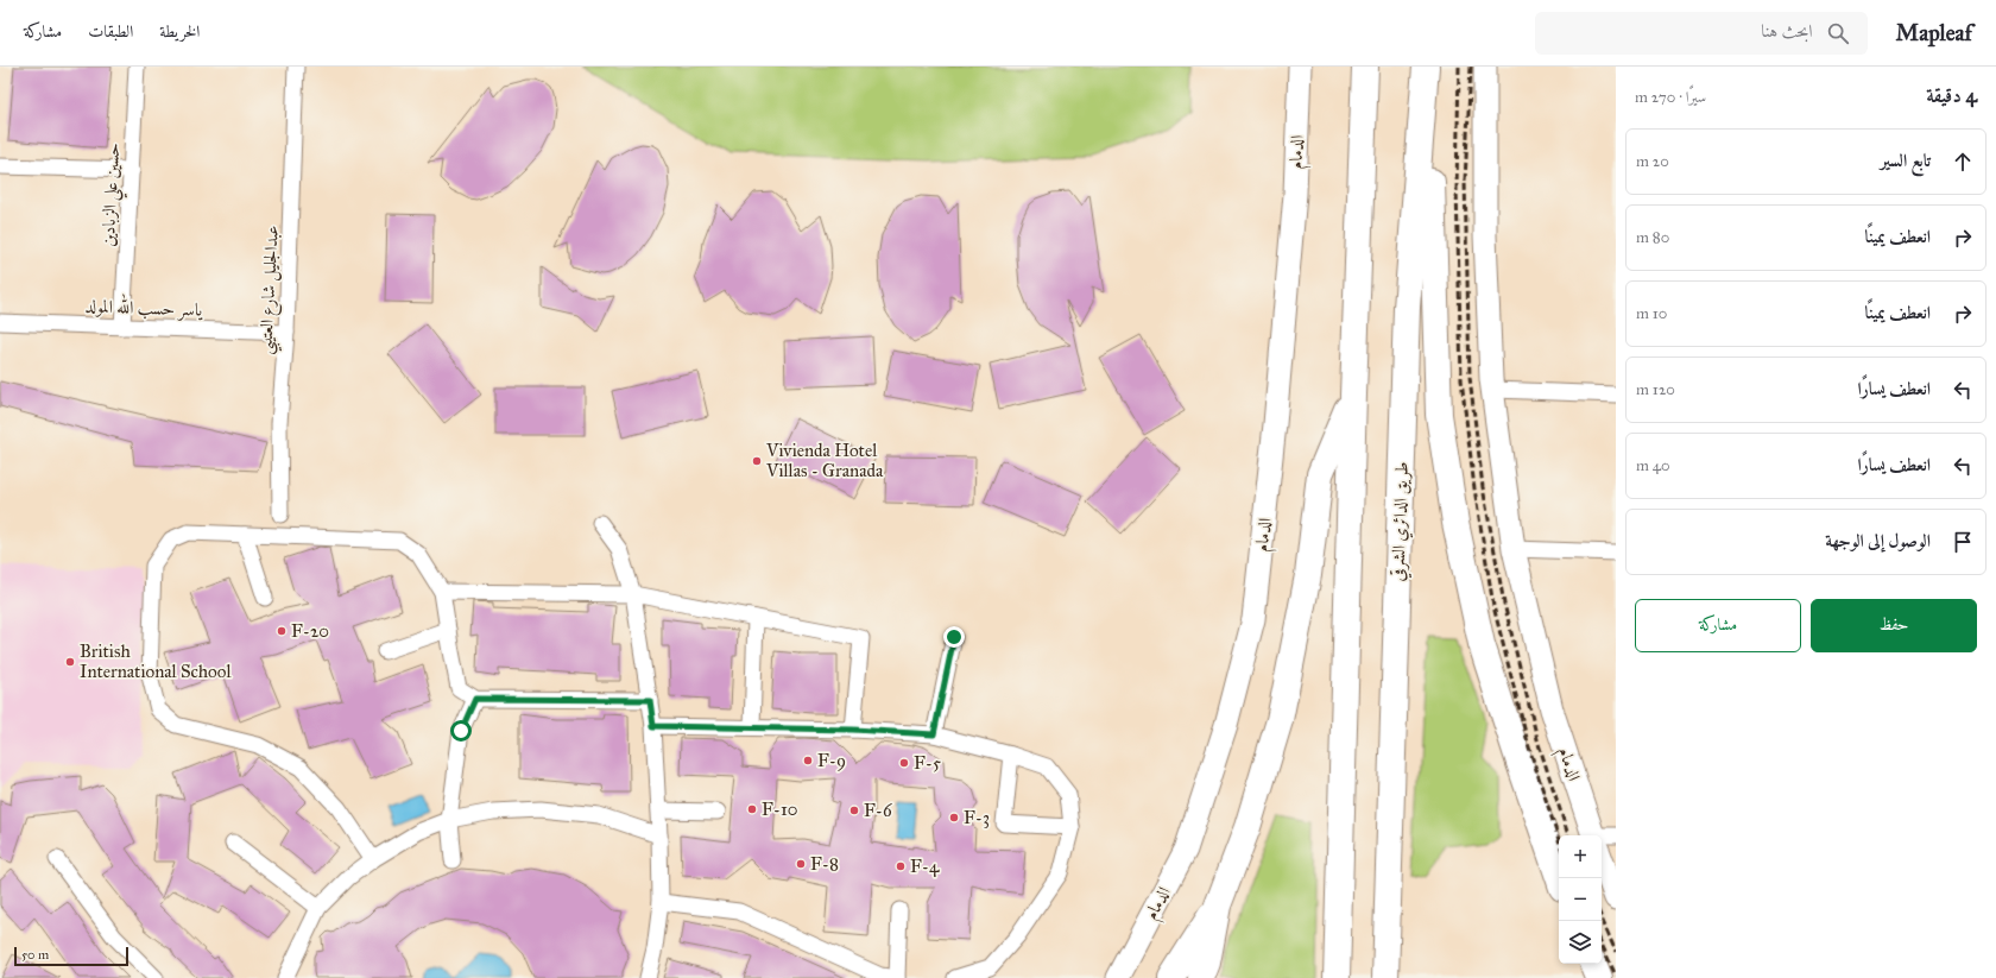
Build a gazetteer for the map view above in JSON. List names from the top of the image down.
{
  "streets": {
    "highway": ["طريق الدائري الشرقي"],
    "street": [
      "الدمام",
      "حسين علي الزبادين",
      "عبدالجليل شارع العتيبي",
      "ياسر حسب الله المولد"
    ]
  },
  "crossings": [
    ["حسين علي الزبادين", "ياسر حسب الله المولد"],
    ["عبدالجليل شارع العتيبي", "ياسر حسب الله المولد"]
  ],
  "places": [
    "Vivienda Hotel Villas - Granada",
    "F-20",
    "British International School",
    "F-9",
    "F-5",
    "F-10",
    "F-6",
    "F-3",
    "F-8",
    "F-4"
  ],
  "scale_bar": "50 m",
  "page": {
    "header": "Mapleaf",
    "search": "ابحث هنا",
    "nav": ["الخريطة", "الطبقات", "مشاركة"],
    "heading": ["4 دقيقة", "سيرًا · 270 m"],
    "list": [
      ["تابع السير", "20 m"],
      ["انعطف يمينًا", "80 m"],
      ["انعطف يمينًا", "10 m"],
      ["انعطف يسارًا", "120 m"],
      ["انعطف يسارًا", "40 m"],
      "الوصول إلى الوجهة"
    ],
    "buttons": ["حفظ", "مشاركة"],
    "map_buttons": ["+", "−"],
    "scale": "50 m"
  }
}
